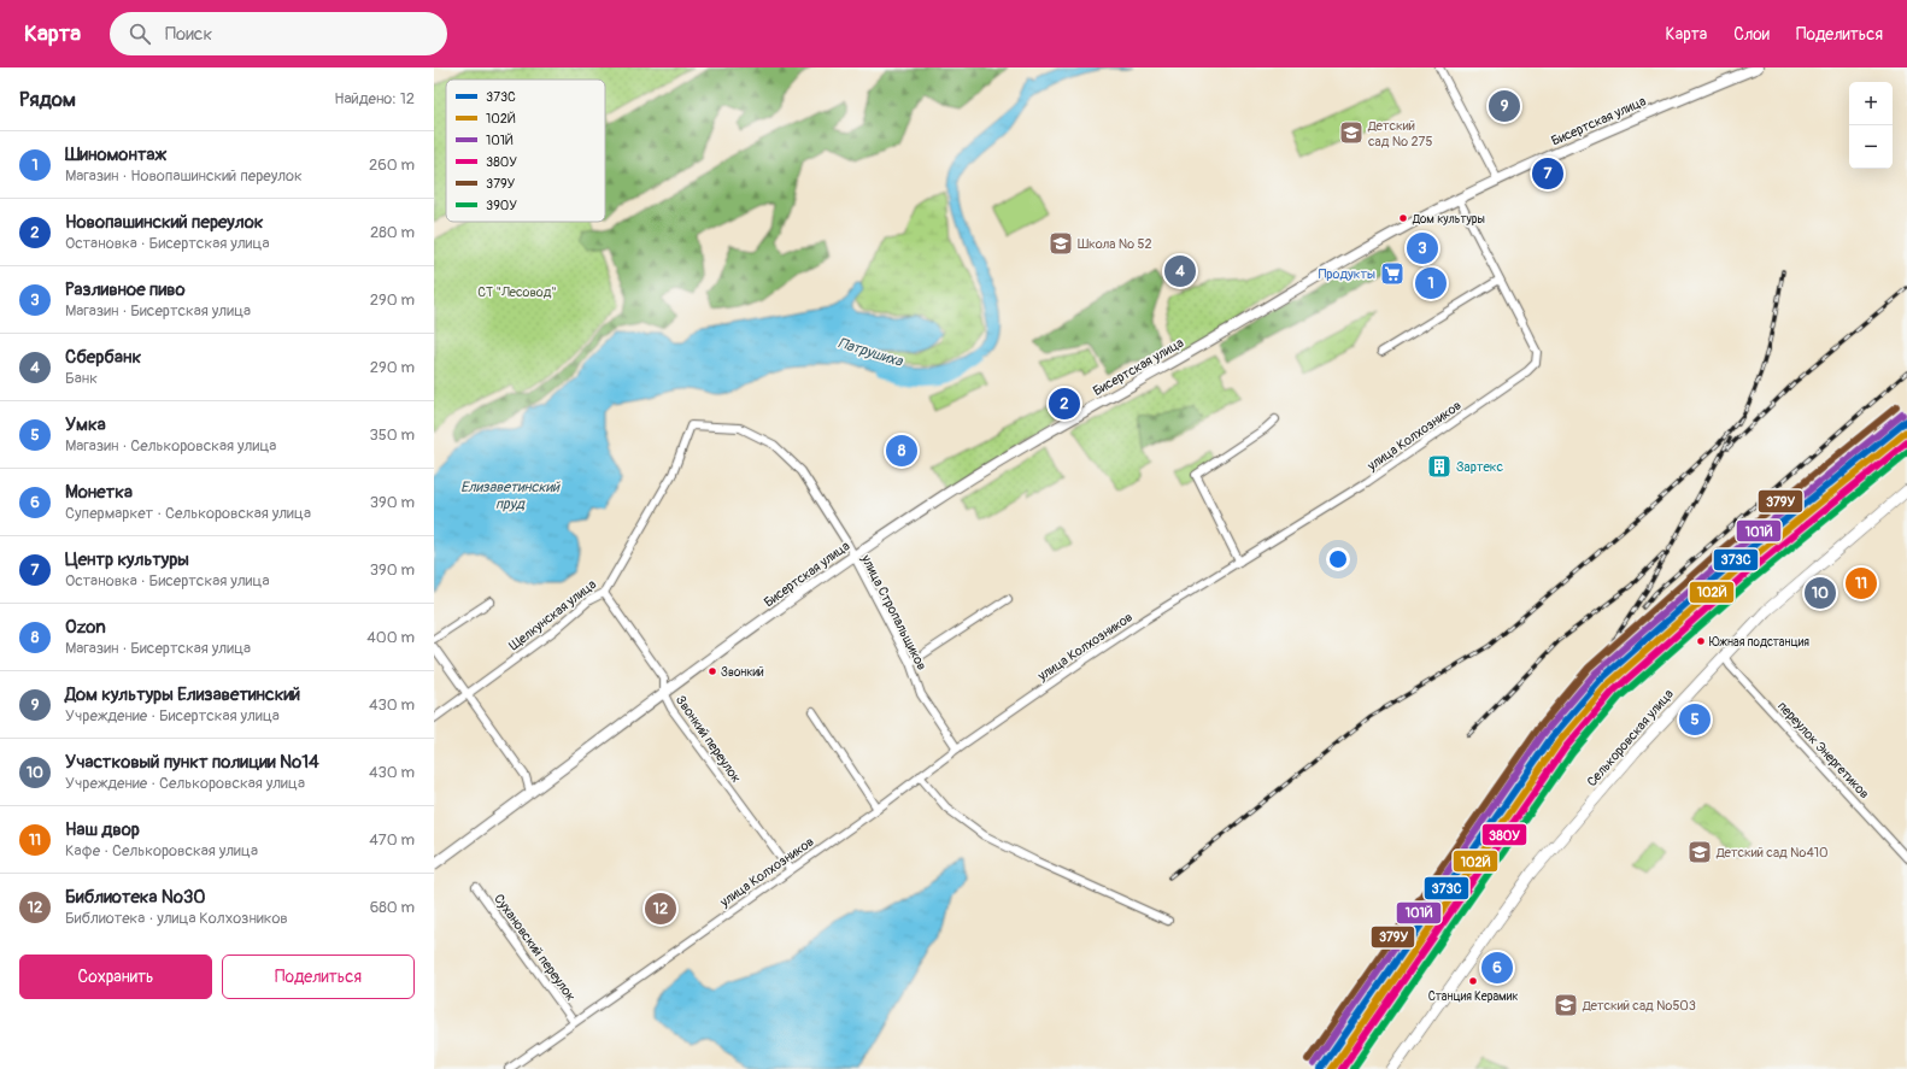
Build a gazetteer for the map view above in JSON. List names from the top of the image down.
{
  "streets": {
    "main road": ["Бисертская улица", "Селькоровская улица"],
    "street": [
      "улица Колхозников",
      "улица Стропальщиков",
      "Щелкунская улица",
      "Звонкий переулок",
      "переулок Энергетиков",
      "Сухановский переулок"
    ]
  },
  "crossings": [
    ["Бисертская улица", "улица Колхозников"],
    ["Бисертская улица", "улица Стропальщиков"],
    ["Бисертская улица", "Звонкий переулок"],
    ["улица Колхозников", "улица Стропальщиков"],
    ["улица Колхозников", "Звонкий переулок"],
    ["улица Колхозников", "Сухановский переулок"],
    ["улица Стропальщиков", "Щелкунская улица"],
    ["Щелкунская улица", "Звонкий переулок"],
    ["Селькоровская улица", "переулок Энергетиков"]
  ],
  "water": ["Патрушиха", "Елизаветинский пруд"],
  "parks": ["СТ \"Лесовод\""],
  "places": {
    "school or university": [
      "Детский сад № 275",
      "Школа № 52",
      "Детский сад №410",
      "Детский сад №503"
    ],
    "other": [
      "Дом культуры",
      "Южная подстанция",
      "Звонкий",
      "Станция Керамик"
    ],
    "supermarket": ["Продукты"],
    "building": ["Зартекс"]
  },
  "lines": [
    "transit line 379У",
    "transit line 101Й",
    "transit line 373C",
    "transit line 102Й",
    "transit line 380У",
    "transit line 390У"
  ],
  "legend": [
    "373C",
    "102Й",
    "101Й",
    "380У",
    "379У",
    "390У"
  ],
  "page": {
    "header": "Карта",
    "search": "Поиск",
    "nav": ["Карта", "Слои", "Поделиться"],
    "heading": ["Рядом", "Найдено: 12"],
    "map_buttons": ["+", "−"],
    "pins": [
      "9",
      "7",
      "3",
      "4",
      "1",
      "2",
      "8",
      "11",
      "10",
      "5",
      "12",
      "6"
    ],
    "list": [
      {
        "mark": "1",
        "name": "Шиномонтаж",
        "note": "Магазин · Новопашинский переулок",
        "value": "260 m"
      },
      {
        "mark": "2",
        "name": "Новопашинский переулок",
        "note": "Остановка · Бисертская улица",
        "value": "280 m"
      },
      {
        "mark": "3",
        "name": "Разливное пиво",
        "note": "Магазин · Бисертская улица",
        "value": "290 m"
      },
      {
        "mark": "4",
        "name": "Сбербанк",
        "note": "Банк",
        "value": "290 m"
      },
      {
        "mark": "5",
        "name": "Умка",
        "note": "Магазин · Селькоровская улица",
        "value": "350 m"
      },
      {
        "mark": "6",
        "name": "Монетка",
        "note": "Супермаркет · Селькоровская улица",
        "value": "390 m"
      },
      {
        "mark": "7",
        "name": "Центр культуры",
        "note": "Остановка · Бисертская улица",
        "value": "390 m"
      },
      {
        "mark": "8",
        "name": "Ozon",
        "note": "Магазин · Бисертская улица",
        "value": "400 m"
      },
      {
        "mark": "9",
        "name": "Дом культуры Елизаветинский",
        "note": "Учреждение · Бисертская улица",
        "value": "430 m"
      },
      {
        "mark": "10",
        "name": "Участковый пункт полиции №14",
        "note": "Учреждение · Селькоровская улица",
        "value": "430 m"
      },
      {
        "mark": "11",
        "name": "Наш двор",
        "note": "Кафе · Селькоровская улица",
        "value": "470 m"
      },
      {
        "mark": "12",
        "name": "Библиотека №30",
        "note": "Библиотека · улица Колхозников",
        "value": "680 m"
      }
    ],
    "buttons": ["Сохранить", "Поделиться"]
  }
}
